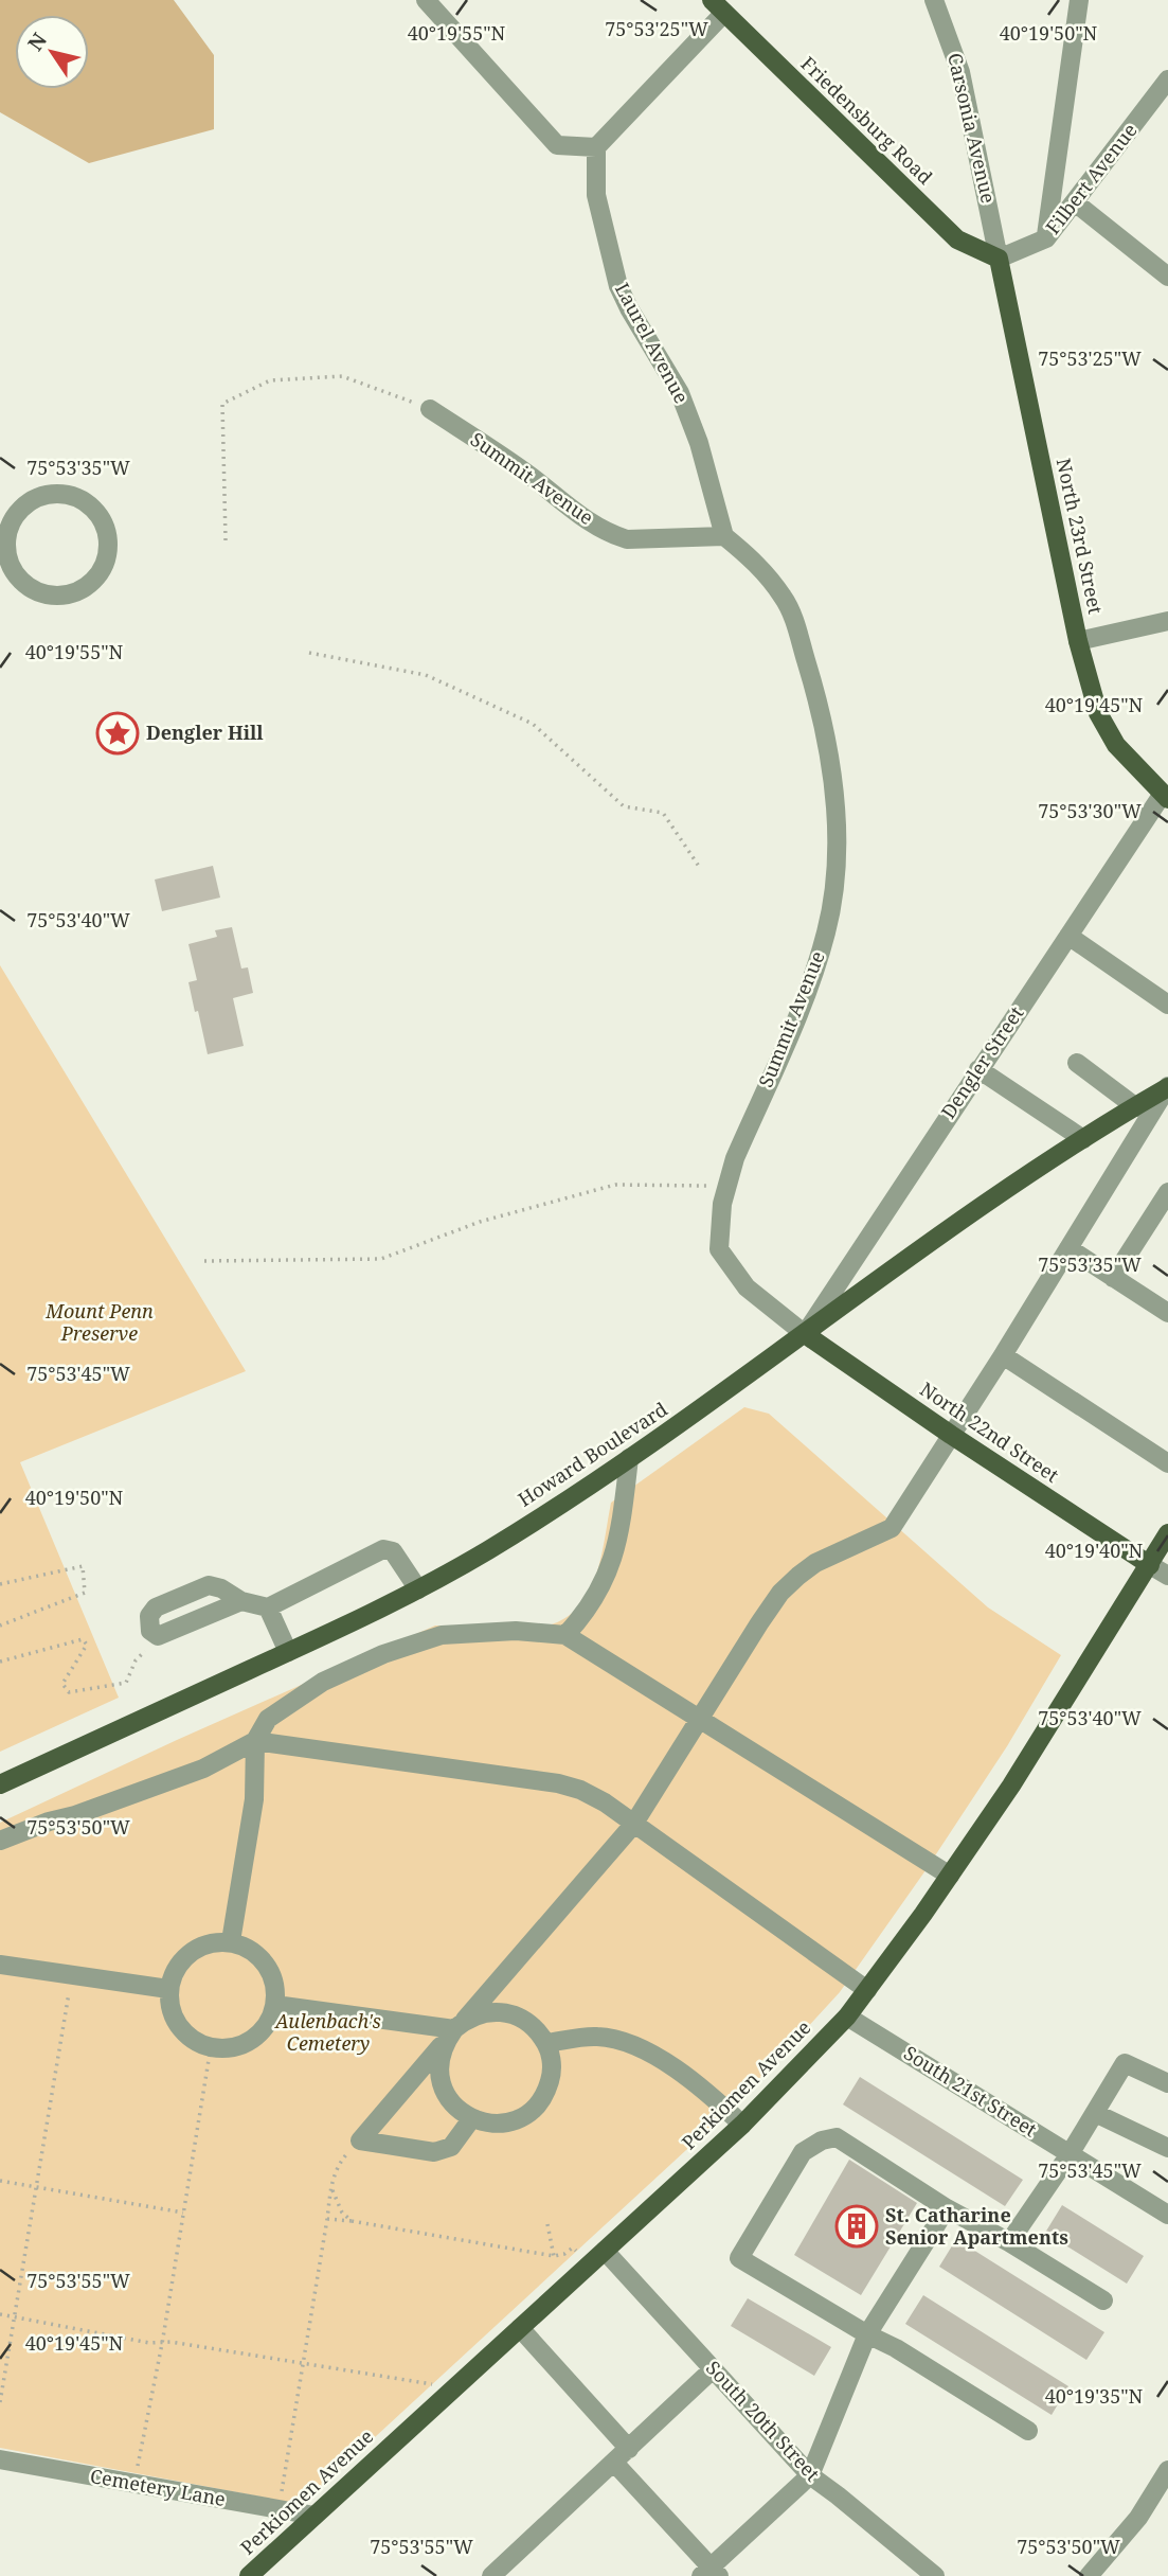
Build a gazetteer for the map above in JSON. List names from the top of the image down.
{
  "streets": {
    "main road": [
      "Friedensburg Road",
      "North 23rd Street",
      "North 22nd Street",
      "Howard Boulevard",
      "Perkiomen Avenue"
    ],
    "street": [
      "Carsonia Avenue",
      "Filbert Avenue",
      "Laurel Avenue",
      "Summit Avenue",
      "Dengler Street",
      "South 21st Street",
      "South 20th Street",
      "Cemetery Lane"
    ]
  },
  "crossings": [
    ["Friedensburg Road", "Carsonia Avenue"],
    ["Friedensburg Road", "Filbert Avenue"],
    ["Friedensburg Road", "North 23rd Street"],
    ["Carsonia Avenue", "Filbert Avenue"],
    ["Carsonia Avenue", "North 23rd Street"],
    ["Filbert Avenue", "North 23rd Street"],
    ["Laurel Avenue", "Summit Avenue"],
    ["Summit Avenue", "Dengler Street"],
    ["Summit Avenue", "North 22nd Street"],
    ["Summit Avenue", "Howard Boulevard"],
    ["North 23rd Street", "Dengler Street"],
    ["Dengler Street", "North 22nd Street"],
    ["Dengler Street", "Howard Boulevard"],
    ["North 22nd Street", "Howard Boulevard"],
    ["North 22nd Street", "Perkiomen Avenue"],
    ["Perkiomen Avenue", "South 21st Street"],
    ["Perkiomen Avenue", "South 20th Street"],
    ["Perkiomen Avenue", "Cemetery Lane"]
  ],
  "parks": ["Mount Penn Preserve", "Aulenbach's Cemetery"],
  "places": {
    "place": ["Dengler Hill"],
    "building": ["St. Catharine Senior Apartments"]
  },
  "north": "top left",
  "coordinates": [
    "75°53'25\"W",
    "40°19'55\"N",
    "40°19'50\"N",
    "75°53'35\"W",
    "40°19'45\"N",
    "75°53'30\"W",
    "75°53'40\"W",
    "75°53'45\"W",
    "40°19'40\"N",
    "75°53'50\"W",
    "75°53'55\"W",
    "40°19'35\"N"
  ]
}
